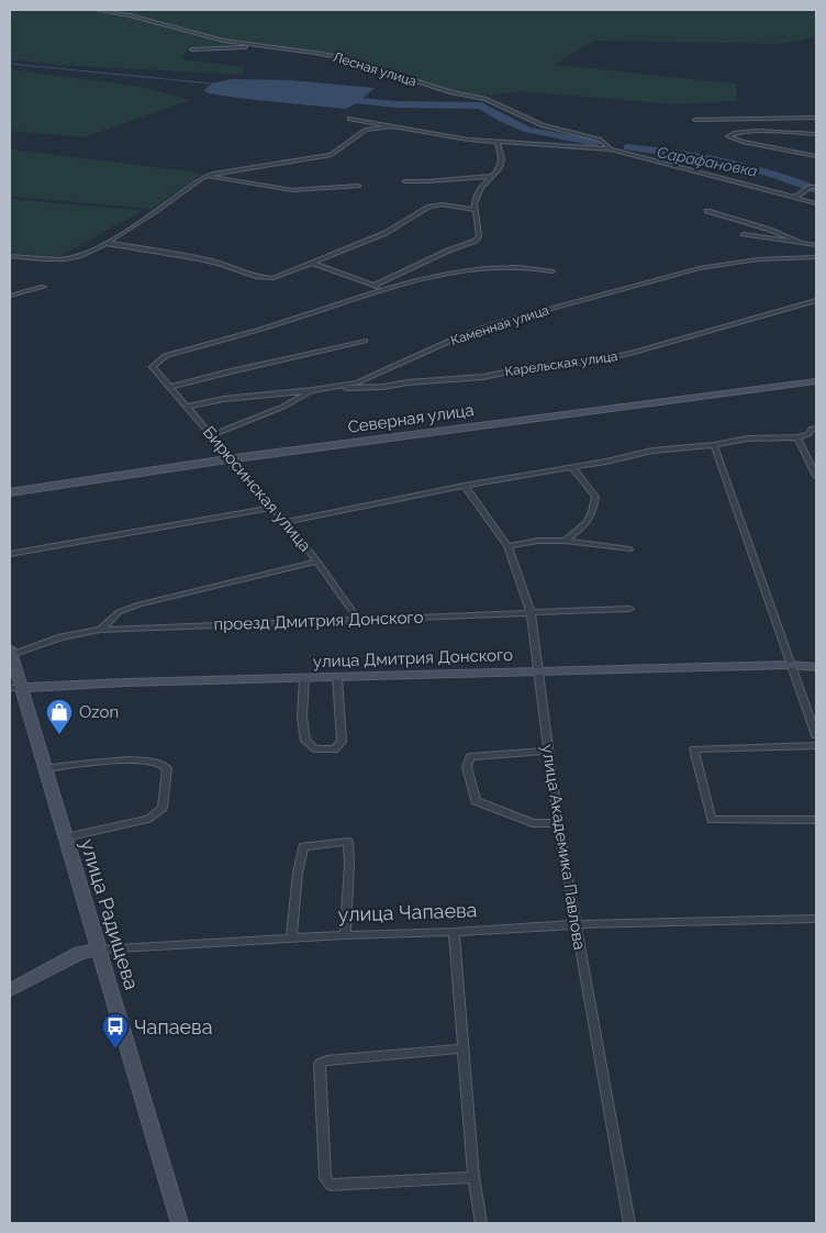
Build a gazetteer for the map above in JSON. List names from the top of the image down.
{
  "streets": {
    "main road": [
      "Северная улица",
      "улица Дмитрия Донского",
      "улица Чапаева",
      "улица Радищева"
    ],
    "street": [
      "Лесная улица",
      "Каменная улица",
      "Карельская улица",
      "Бирюсинская улица",
      "проезд Дмитрия Донского",
      "улица Академика Павлова"
    ]
  },
  "crossings": [
    ["Каменная улица", "Карельская улица"],
    ["Каменная улица", "Бирюсинская улица"],
    ["Северная улица", "Бирюсинская улица"],
    ["Бирюсинская улица", "проезд Дмитрия Донского"],
    ["проезд Дмитрия Донского", "улица Академика Павлова"],
    ["проезд Дмитрия Донского", "улица Радищева"],
    ["улица Дмитрия Донского", "улица Академика Павлова"],
    ["улица Дмитрия Донского", "улица Радищева"],
    ["улица Академика Павлова", "улица Чапаева"],
    ["улица Чапаева", "улица Радищева"]
  ],
  "water": ["Сарафановка"],
  "places": {
    "shop": ["Ozon"],
    "bus stop": ["Чапаева"]
  }
}
